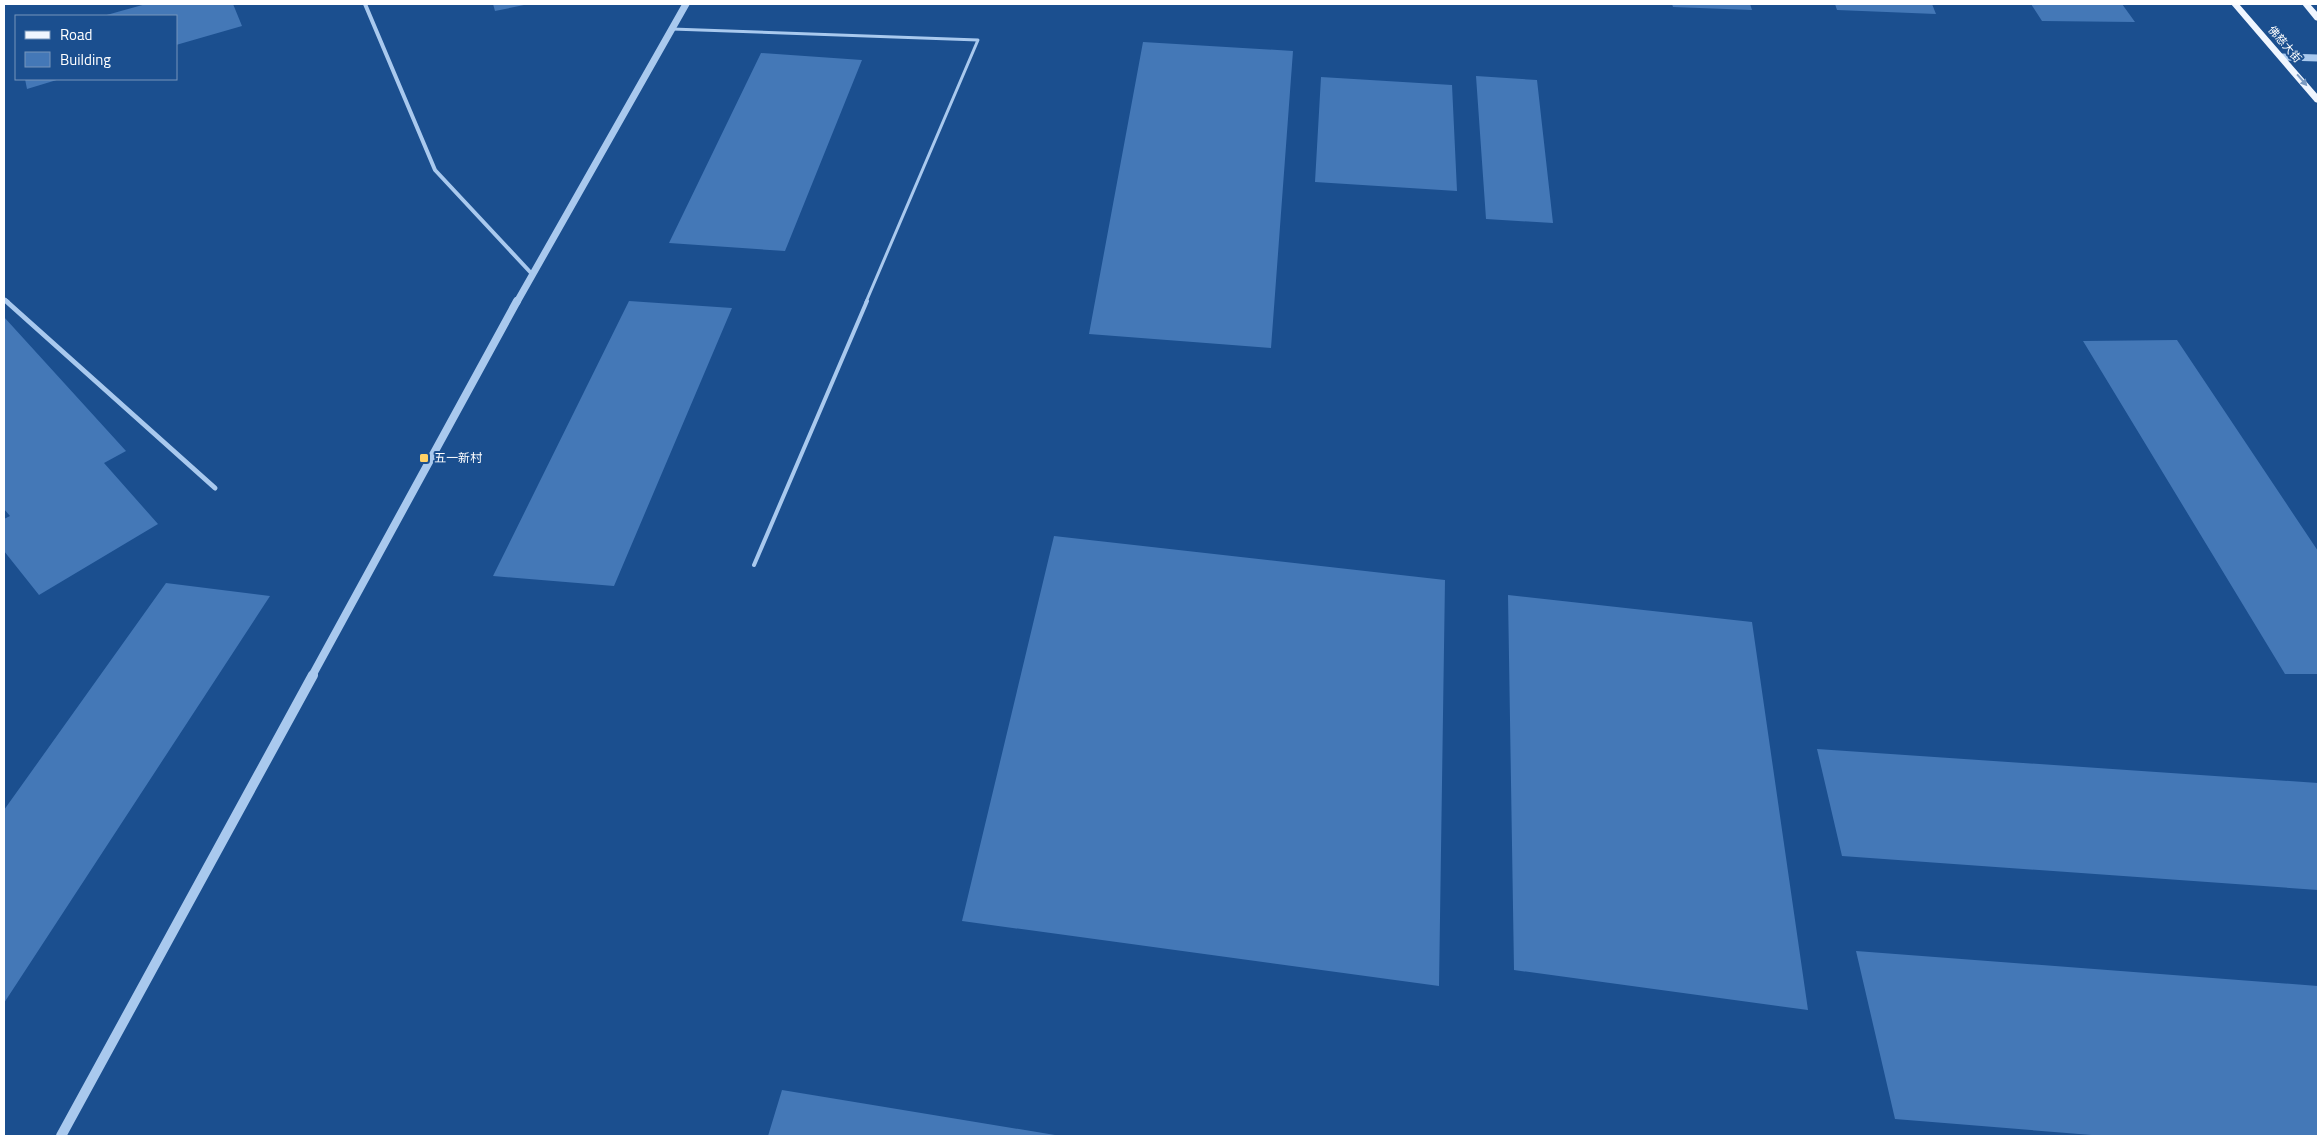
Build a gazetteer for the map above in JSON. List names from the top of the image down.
{
  "streets": {
    "main road": ["佛慈大街"]
  },
  "one_way": ["佛慈大街"],
  "places": {
    "transit": ["五一新村"]
  },
  "legend": ["Road", "Building"]
}
